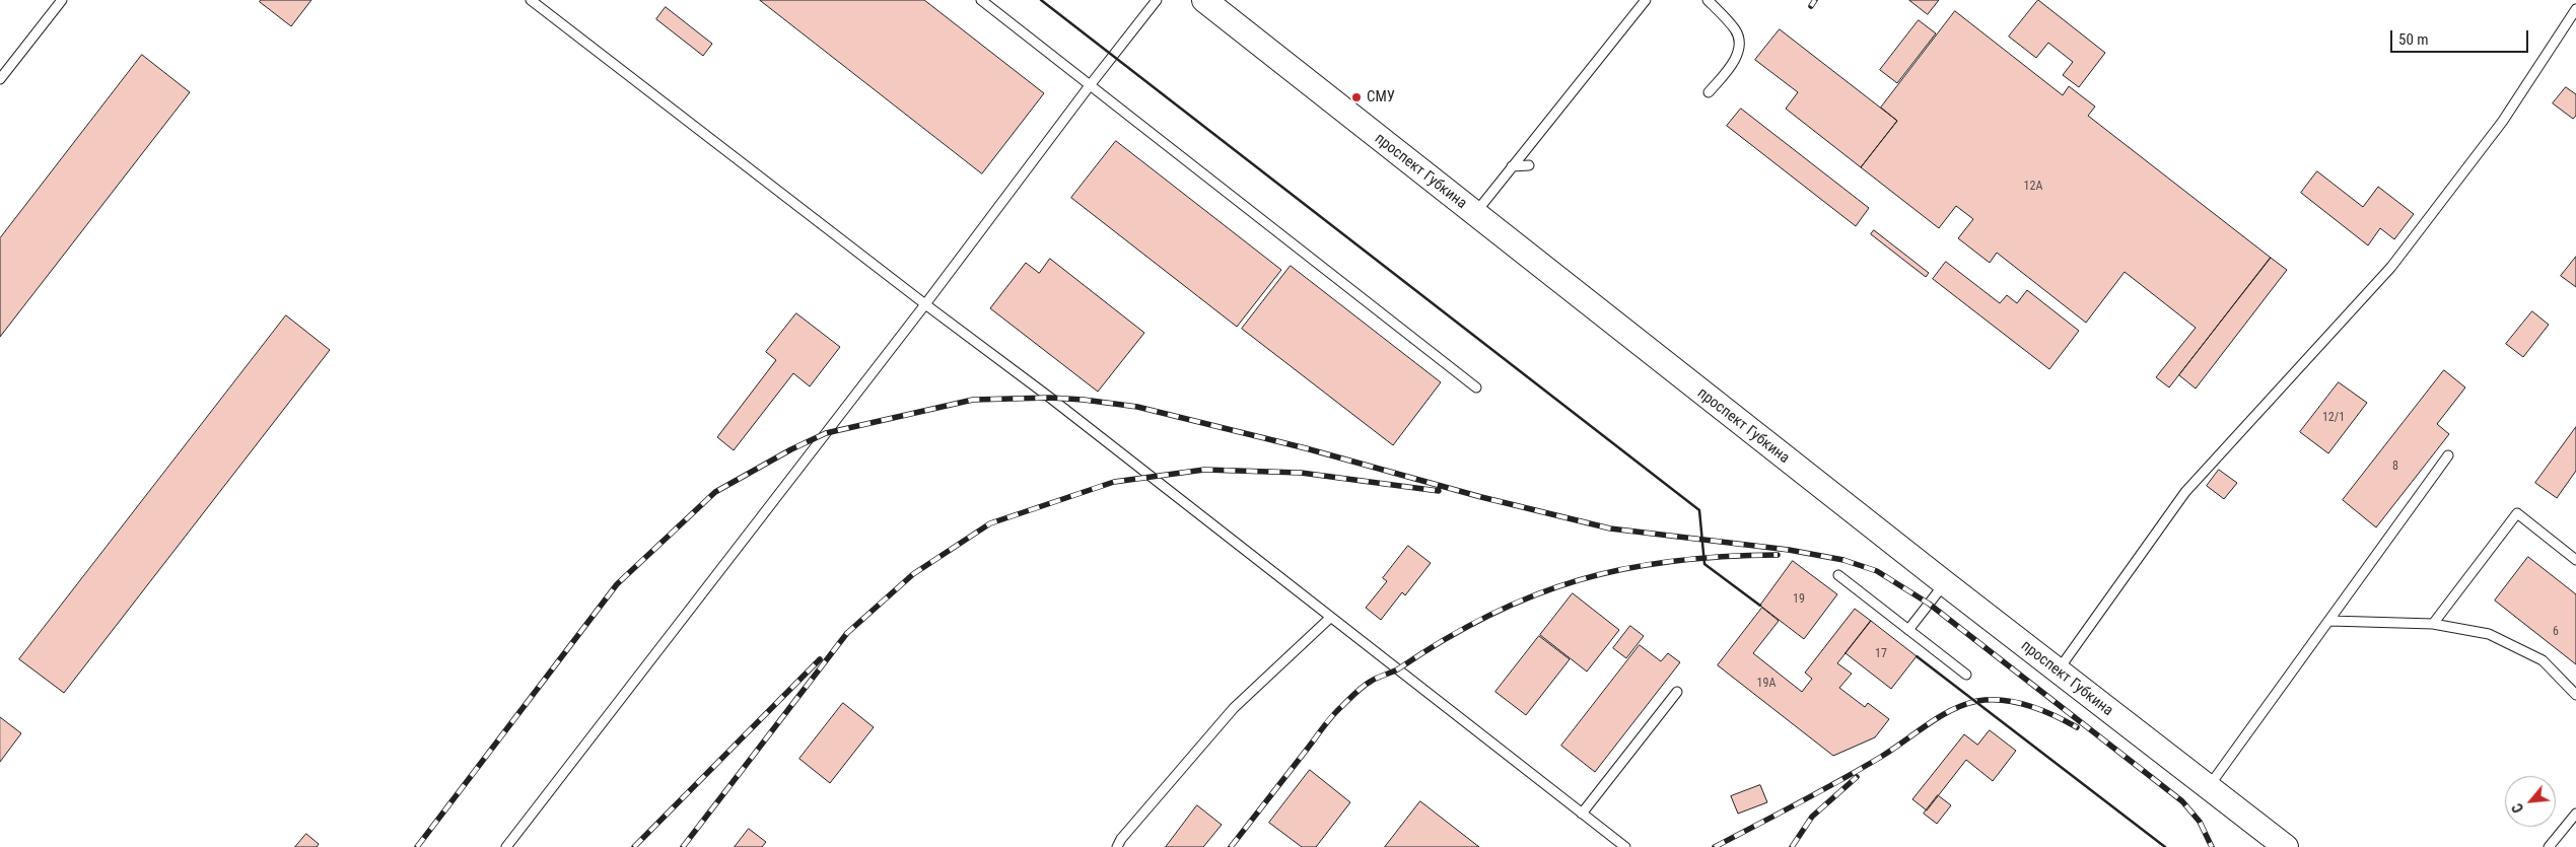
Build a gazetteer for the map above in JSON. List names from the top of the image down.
{
  "streets": {
    "main road": ["проспект Губкина"]
  },
  "places": ["СМУ"],
  "house_numbers": [
    "12А",
    "12/1",
    "8",
    "19",
    "6",
    "17",
    "19А"
  ],
  "scale_bar": "50 m",
  "north": "bottom left"
}
